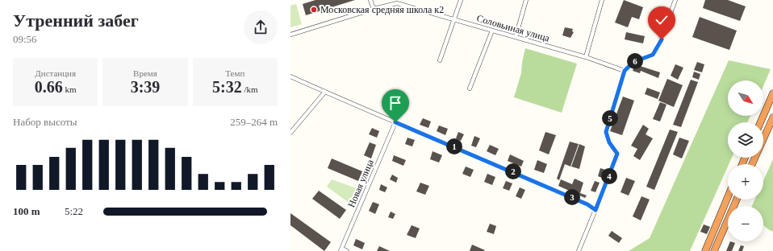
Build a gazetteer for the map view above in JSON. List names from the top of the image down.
{
  "streets": {
    "street": ["Соловьиная улица", "Новая улица"]
  },
  "places": ["Московская средняя школа к2"],
  "north": "bottom right",
  "page": {
    "heading": ["Утренний забег", "09:56"],
    "pins": [
      "6",
      "5",
      "1",
      "2",
      "4",
      "3"
    ],
    "stats": [
      ["Дистанция", "0.66 km"],
      ["Время", "3:39"],
      ["Темп", "5:32 /km"]
    ],
    "map_buttons": ["+", "−"],
    "chart": ["Набор высоты", "259–264 m"],
    "list": [
      {
        "name": "100 m",
        "note": "5:22"
      }
    ]
  }
}
